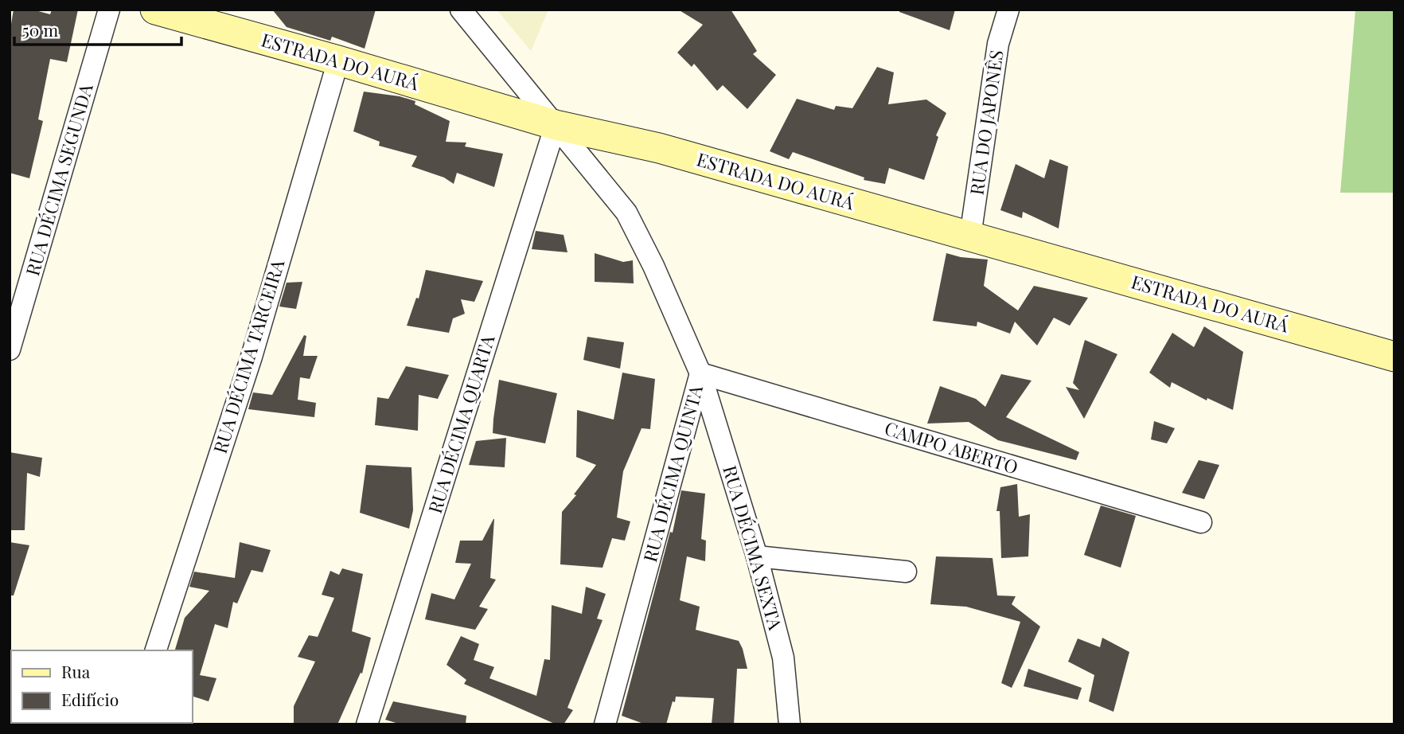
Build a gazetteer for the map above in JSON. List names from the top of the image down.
{
  "streets": {
    "street": [
      "ESTRADA DO AURÁ",
      "RUA DO JAPONÊS",
      "RUA DÉCIMA SEGUNDA",
      "RUA DÉCIMA TARCEIRA",
      "RUA DÉCIMA QUARTA",
      "CAMPO ABERTO",
      "RUA DÉCIMA QUINTA",
      "RUA DÉCIMA SEXTA"
    ]
  },
  "crossings": [
    ["ESTRADA DO AURÁ", "RUA DO JAPONÊS"],
    ["ESTRADA DO AURÁ", "RUA DÉCIMA TARCEIRA"],
    ["ESTRADA DO AURÁ", "RUA DÉCIMA QUARTA"],
    ["ESTRADA DO AURÁ", "RUA DÉCIMA QUINTA"],
    ["RUA DÉCIMA QUARTA", "RUA DÉCIMA QUINTA"],
    ["CAMPO ABERTO", "RUA DÉCIMA QUINTA"],
    ["CAMPO ABERTO", "RUA DÉCIMA SEXTA"],
    ["RUA DÉCIMA QUINTA", "RUA DÉCIMA SEXTA"]
  ],
  "legend": ["Rua", "Edifício"],
  "scale_bar": "50 m"
}
